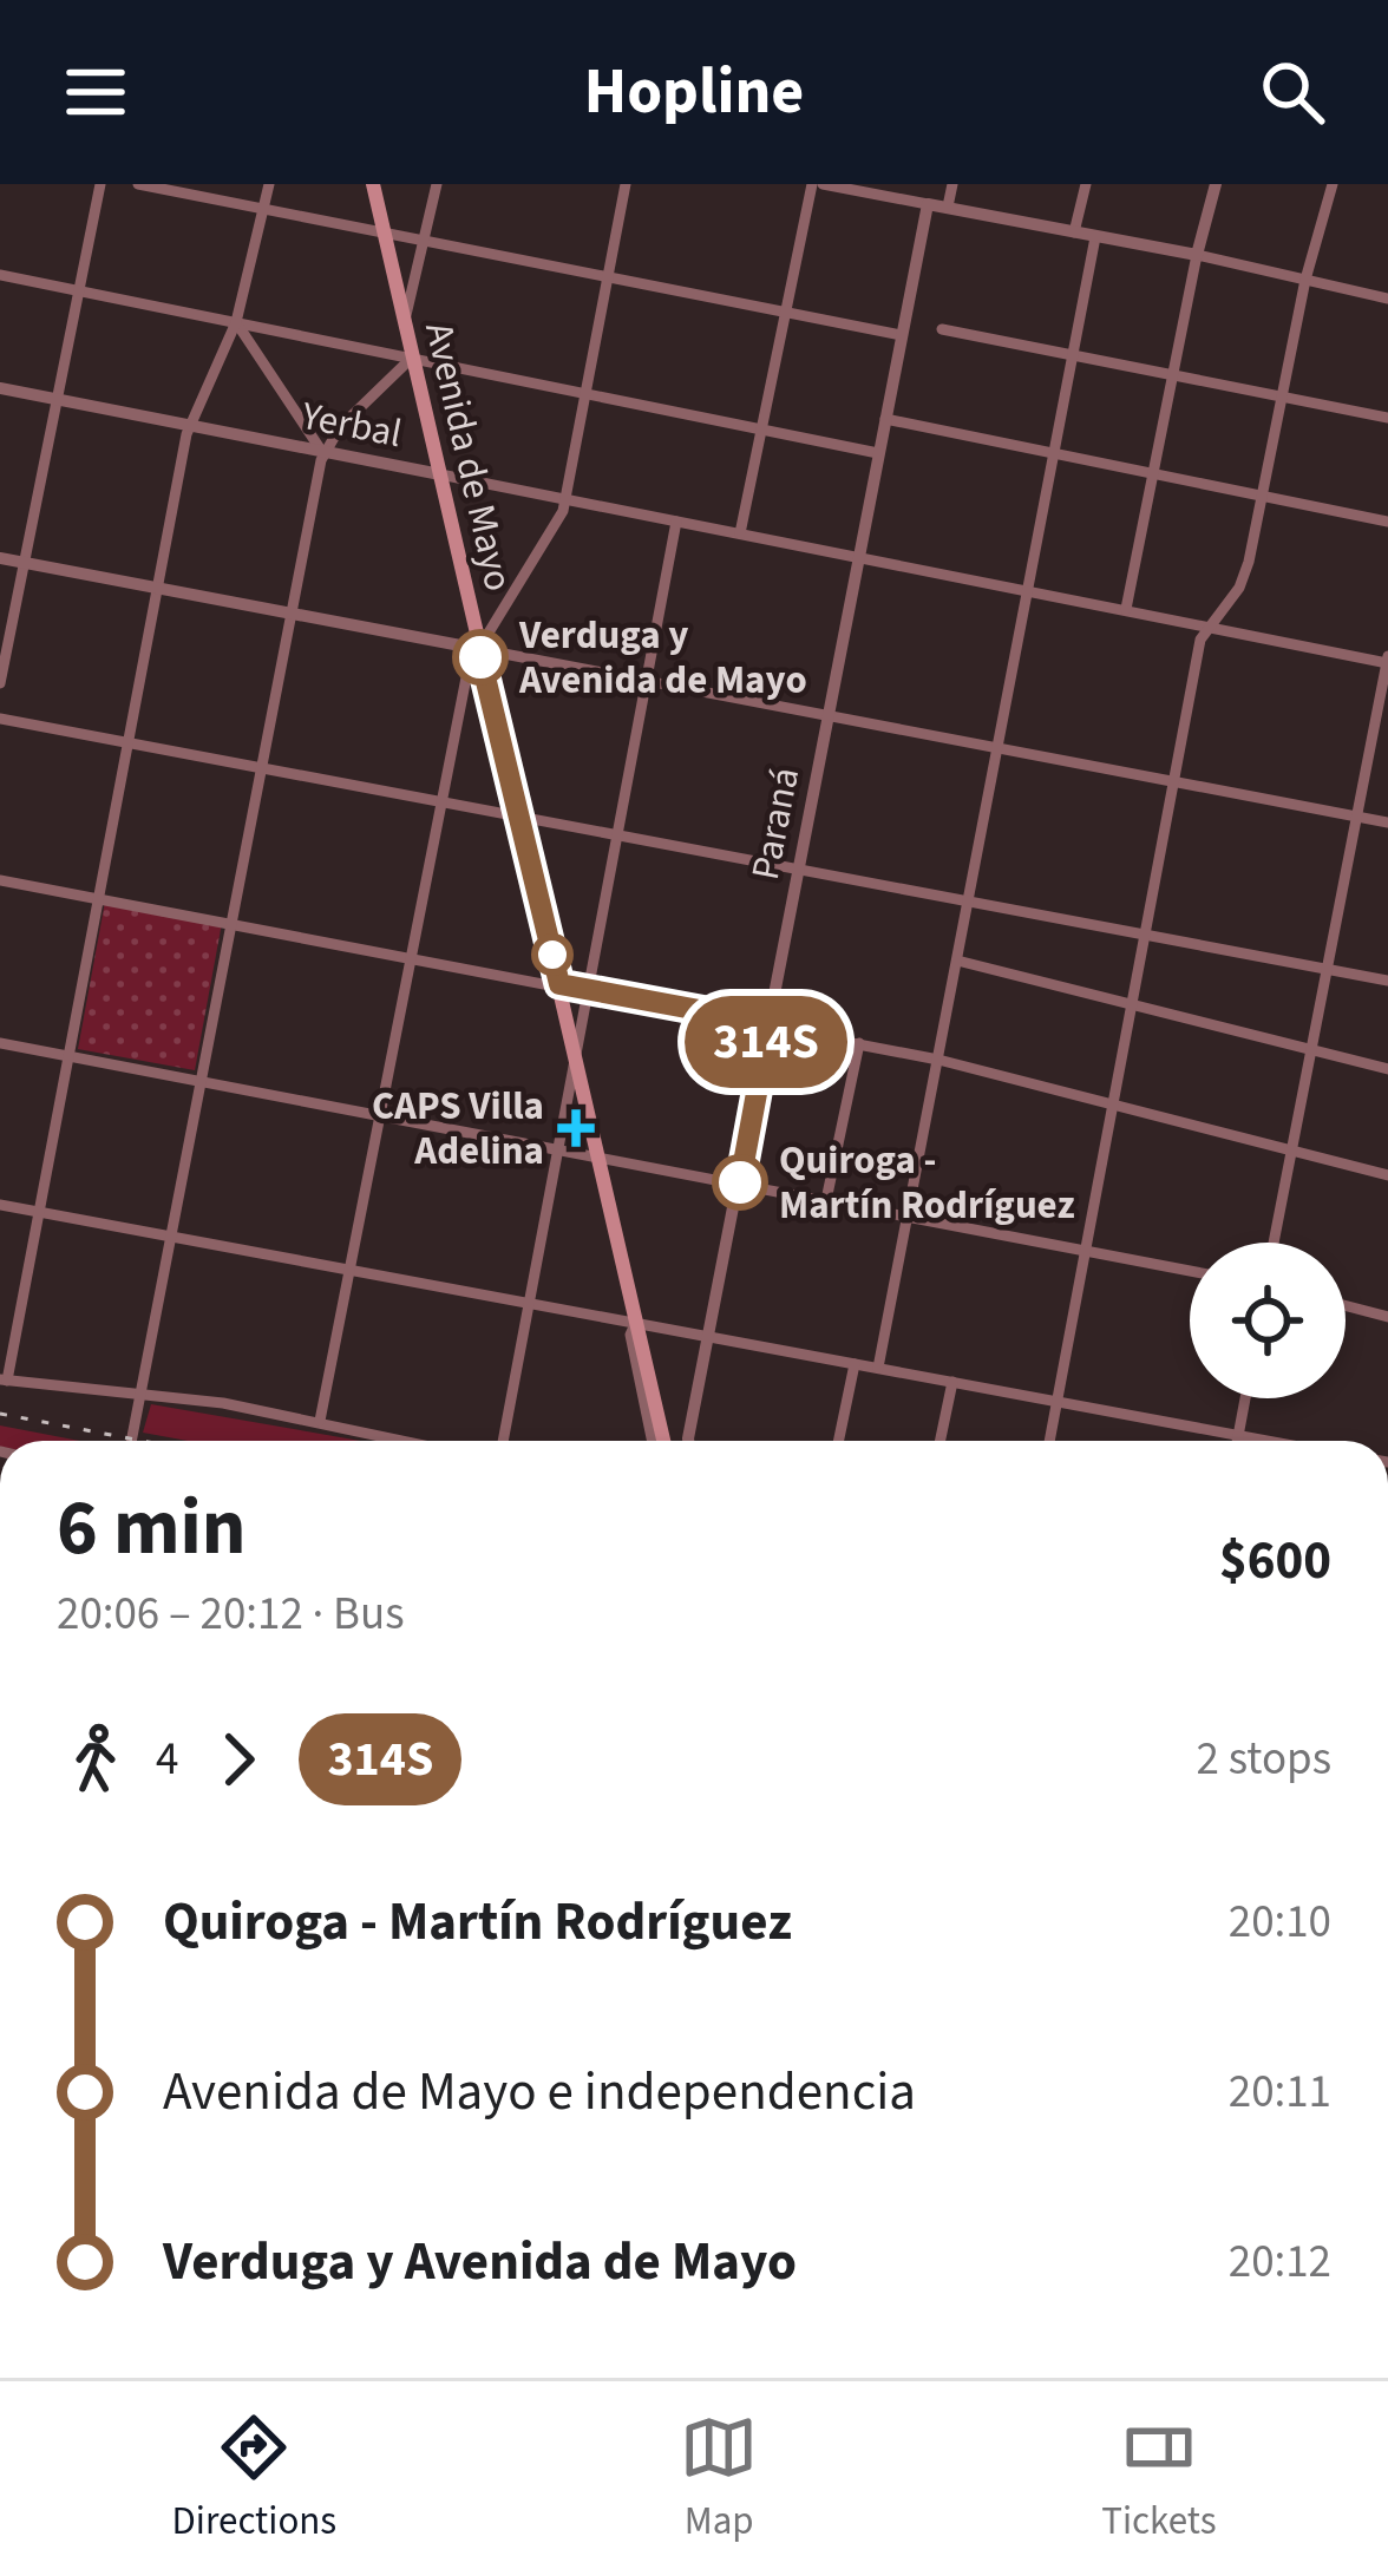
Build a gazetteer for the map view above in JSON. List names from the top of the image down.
{
  "streets": {
    "main road": ["Avenida de Mayo"],
    "street": ["Yerbal", "Paraná"]
  },
  "crossings": [
    ["Yerbal", "Avenida de Mayo"],
    ["Yerbal", "Paraná"]
  ],
  "places": {
    "other": ["Verduga y Avenida de Mayo", "Quiroga - Martín Rodríguez"],
    "health": ["CAPS Villa Adelina"]
  },
  "lines": ["bus line 314S"],
  "page": {
    "header": "Hopline",
    "on_map": "314S",
    "heading": ["6 min", "20:06 – 20:12 · Bus", "$600"],
    "legs": ["4", "314S", "2 stops"],
    "list": [
      {
        "name": "Quiroga - Martín Rodríguez",
        "value": "20:10"
      },
      {
        "name": "Avenida de Mayo e independencia",
        "value": "20:11"
      },
      {
        "name": "Verduga y Avenida de Mayo",
        "value": "20:12"
      }
    ],
    "tabs": ["Directions", "Map", "Tickets"]
  }
}
